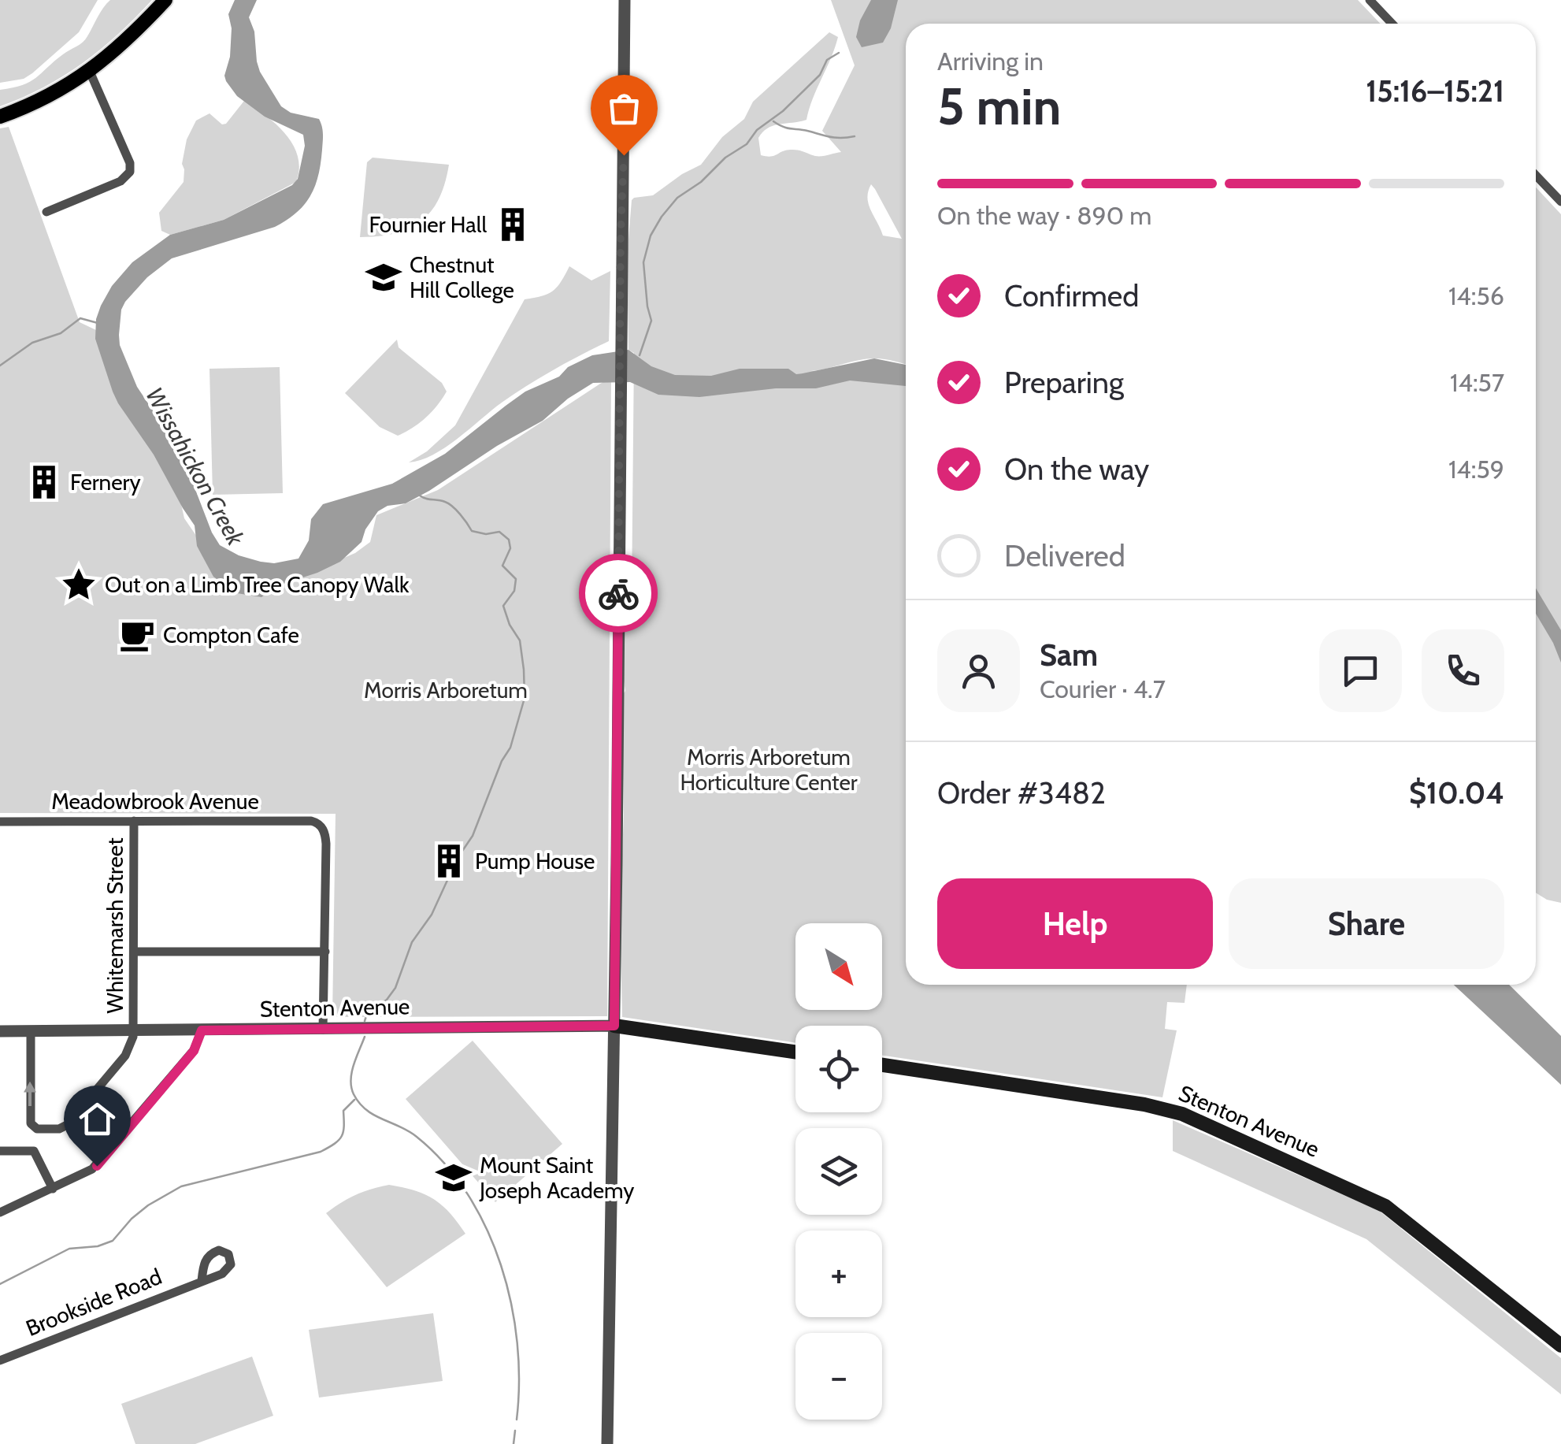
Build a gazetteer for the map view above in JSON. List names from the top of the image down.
{
  "streets": {
    "main road": ["Stenton Avenue"],
    "street": ["Meadowbrook Avenue", "Whitemarsh Street", "Brookside Road"]
  },
  "crossings": [
    ["Meadowbrook Avenue", "Whitemarsh Street"],
    ["Whitemarsh Street", "Stenton Avenue"]
  ],
  "water": ["Wissahickon Creek"],
  "parks": ["Morris Arboretum", "Morris Arboretum Horticulture Center"],
  "places": {
    "building": ["Fournier Hall", "Fernery", "Pump House"],
    "school or university": ["Chestnut Hill College", "Mount Saint Joseph Academy"],
    "place": ["Out on a Limb Tree Canopy Walk"],
    "cafe": ["Compton Cafe"]
  },
  "north": "bottom right",
  "page": {
    "heading": ["5 min", "Arriving in", "15:16–15:21"],
    "panel": [
      "Sam",
      "Courier · 4.7",
      "Order #3482",
      "$10.04"
    ],
    "bar": "On the way · 890 m",
    "list": [
      ["Confirmed", "14:56"],
      ["Preparing", "14:57"],
      ["On the way", "14:59"],
      "Delivered"
    ],
    "buttons": ["Help", "Share"],
    "map_buttons": ["+", "−"]
  }
}
